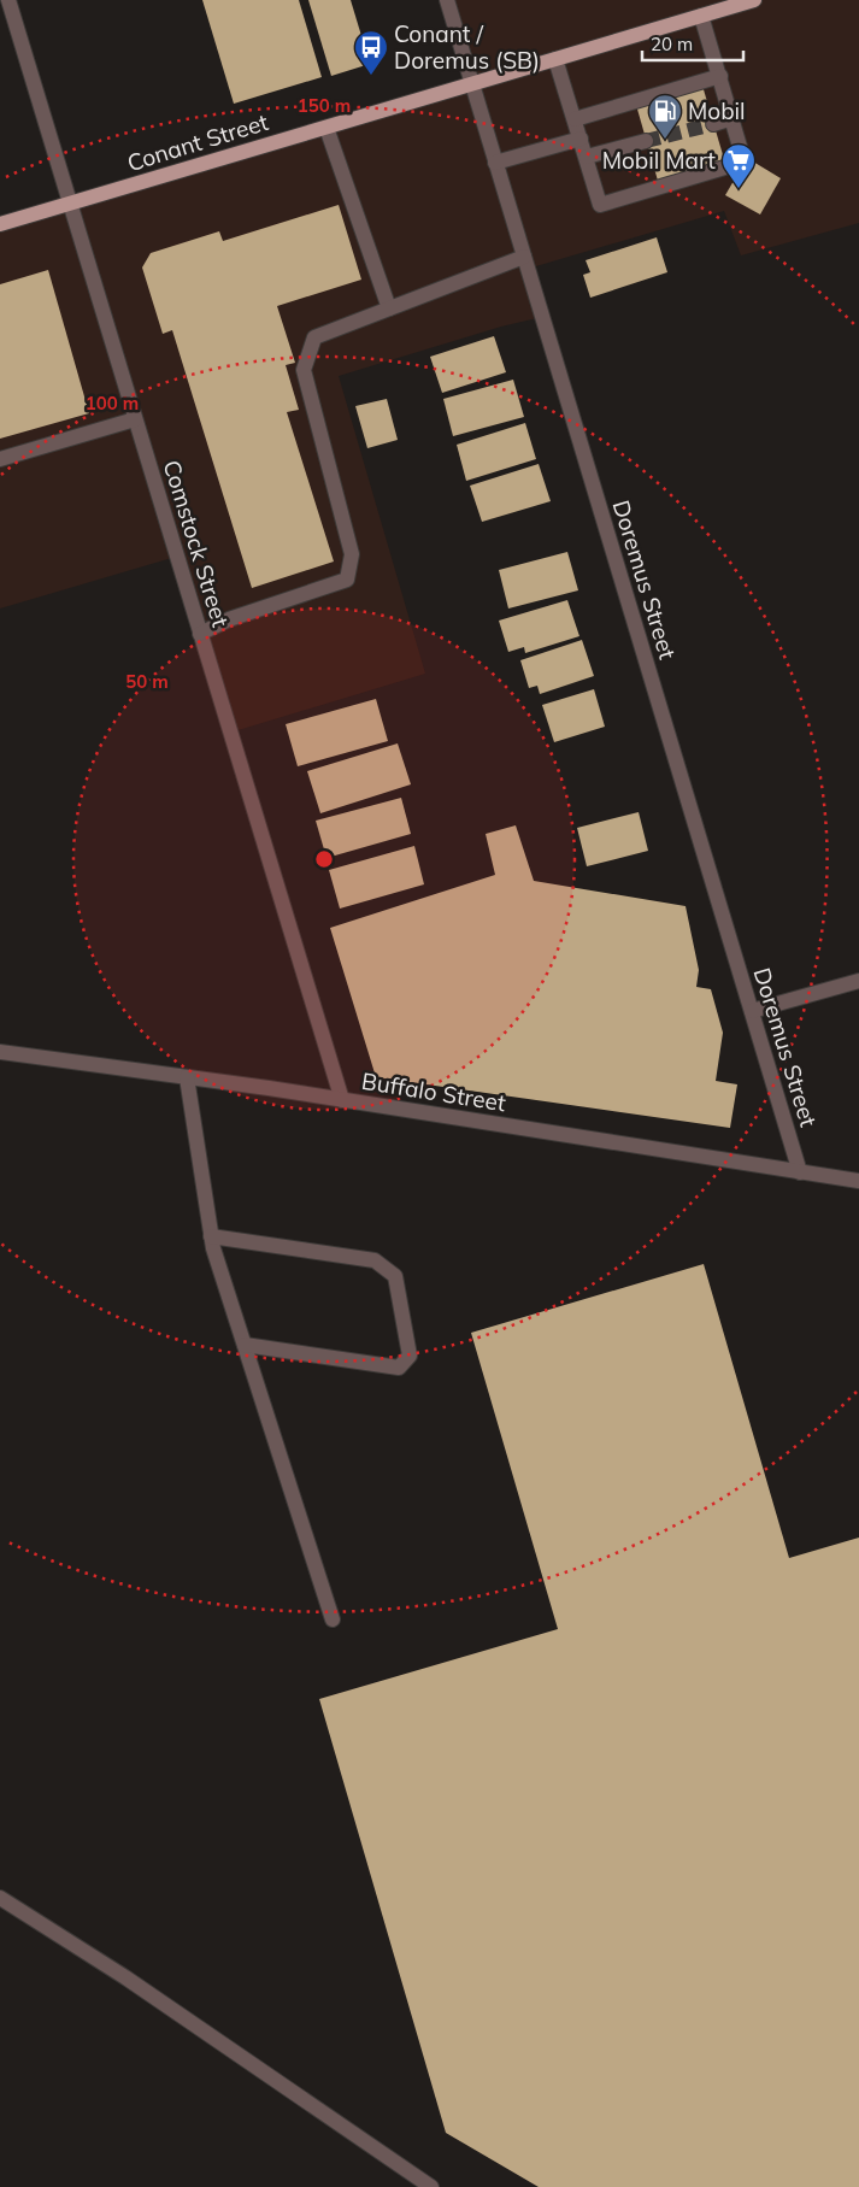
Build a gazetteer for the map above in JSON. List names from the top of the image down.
{
  "streets": {
    "main road": ["Conant Street"],
    "street": ["Comstock Street", "Doremus Street", "Buffalo Street"]
  },
  "crossings": [
    ["Conant Street", "Comstock Street"],
    ["Conant Street", "Doremus Street"],
    ["Comstock Street", "Buffalo Street"],
    ["Doremus Street", "Buffalo Street"]
  ],
  "places": {
    "bus stop": ["Conant / Doremus (SB)"],
    "fuel station": ["Mobil"],
    "supermarket": ["Mobil Mart"]
  },
  "scale_bar": "20 m",
  "rings": ["150 m", "100 m", "50 m"]
}
